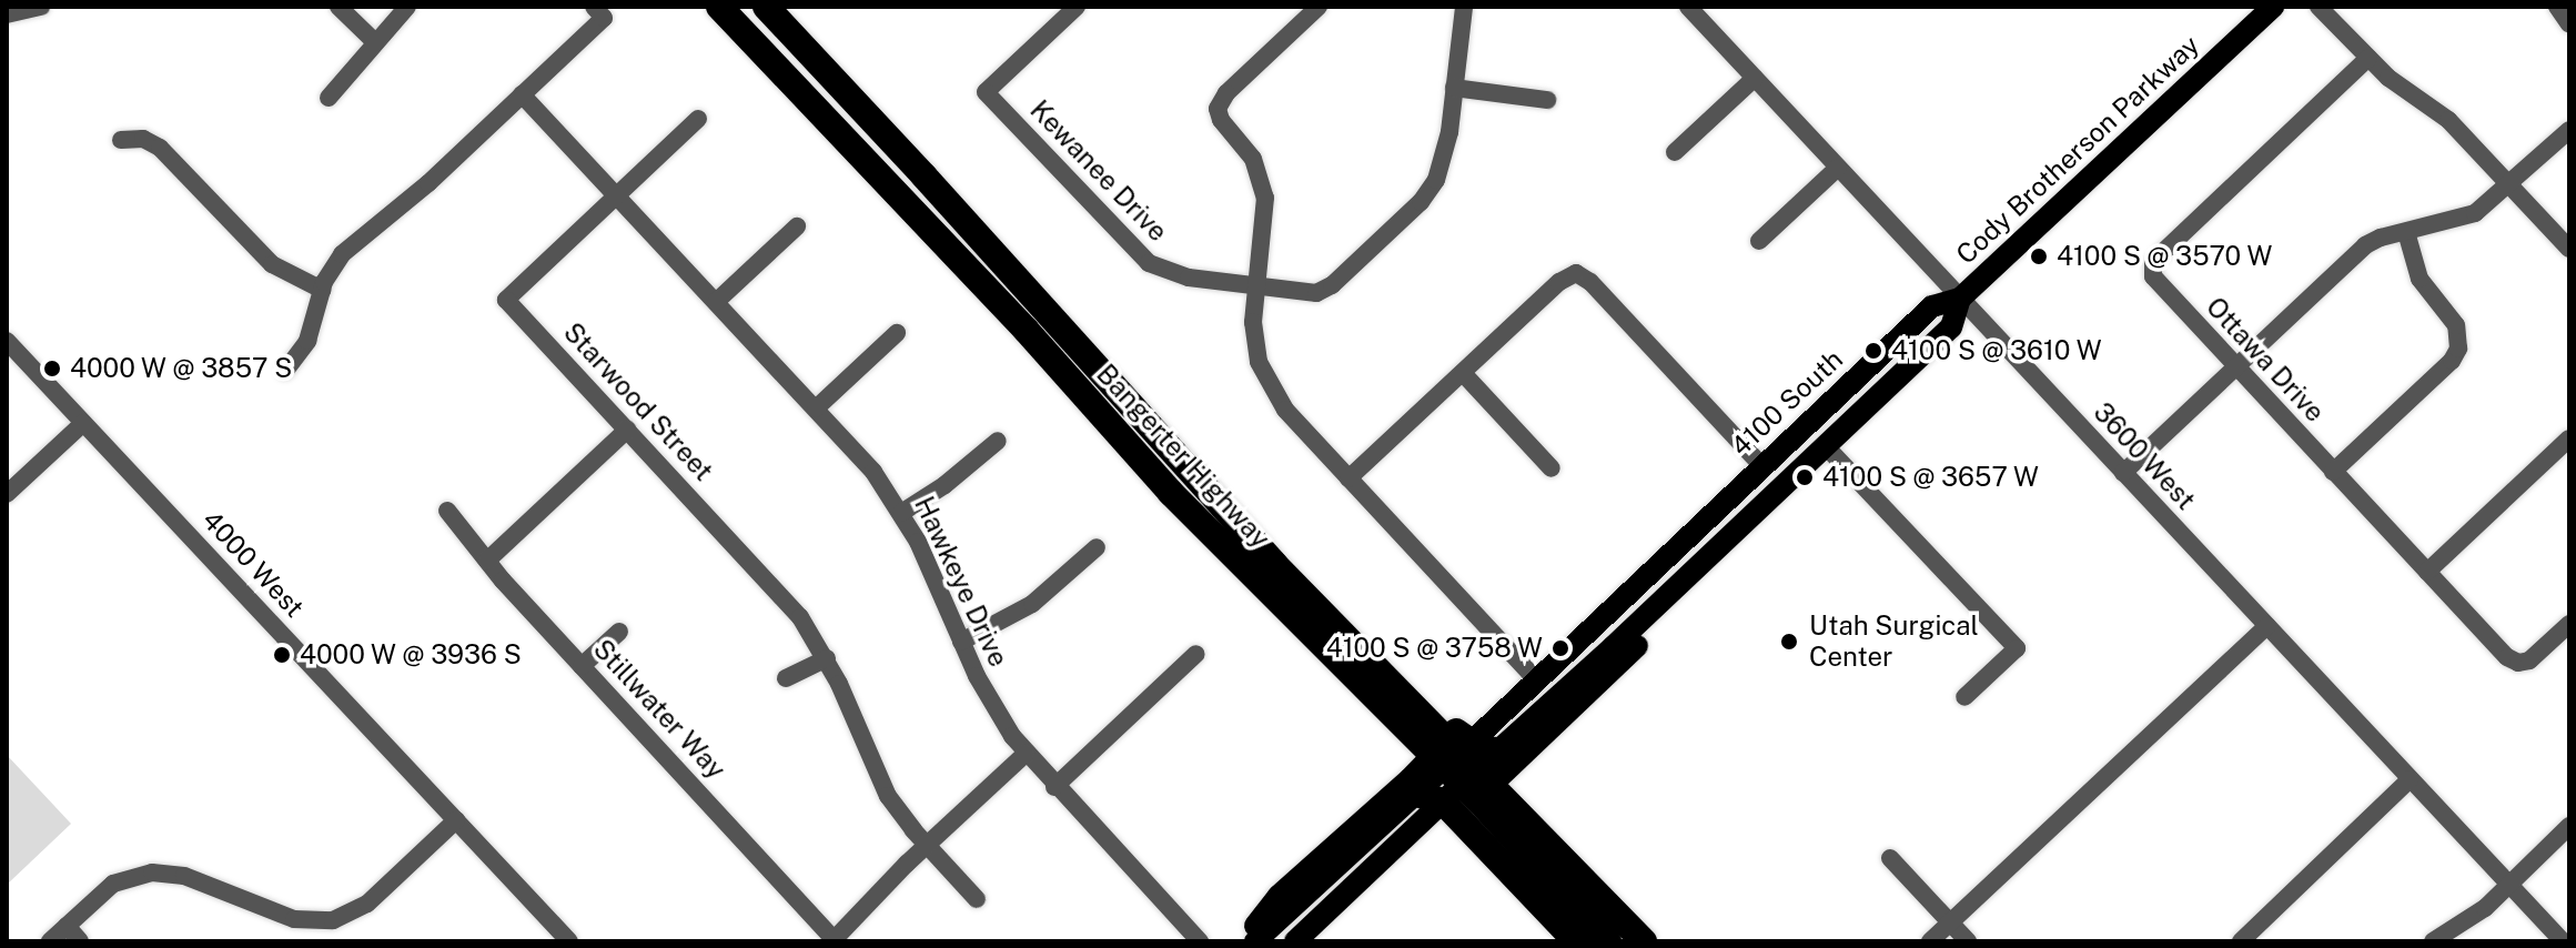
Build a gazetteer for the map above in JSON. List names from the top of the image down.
{
  "streets": {
    "highway": ["Bangerter Highway"],
    "main road": ["Cody Brotherson Parkway", "4100 South"],
    "street": [
      "Kewanee Drive",
      "Ottawa Drive",
      "Starwood Street",
      "3600 West",
      "4000 West",
      "Hawkeye Drive",
      "Stillwater Way"
    ]
  },
  "crossings": [
    ["Cody Brotherson Parkway", "4100 South"],
    ["Cody Brotherson Parkway", "3600 West"],
    ["Starwood Street", "Hawkeye Drive"],
    ["4100 South", "Bangerter Highway"],
    ["4100 South", "3600 West"]
  ],
  "places": [
    "4100 S @ 3570 W",
    "4100 S @ 3610 W",
    "4000 W @ 3857 S",
    "4100 S @ 3657 W",
    "Utah Surgical Center",
    "4100 S @ 3758 W",
    "4000 W @ 3936 S"
  ]
}
